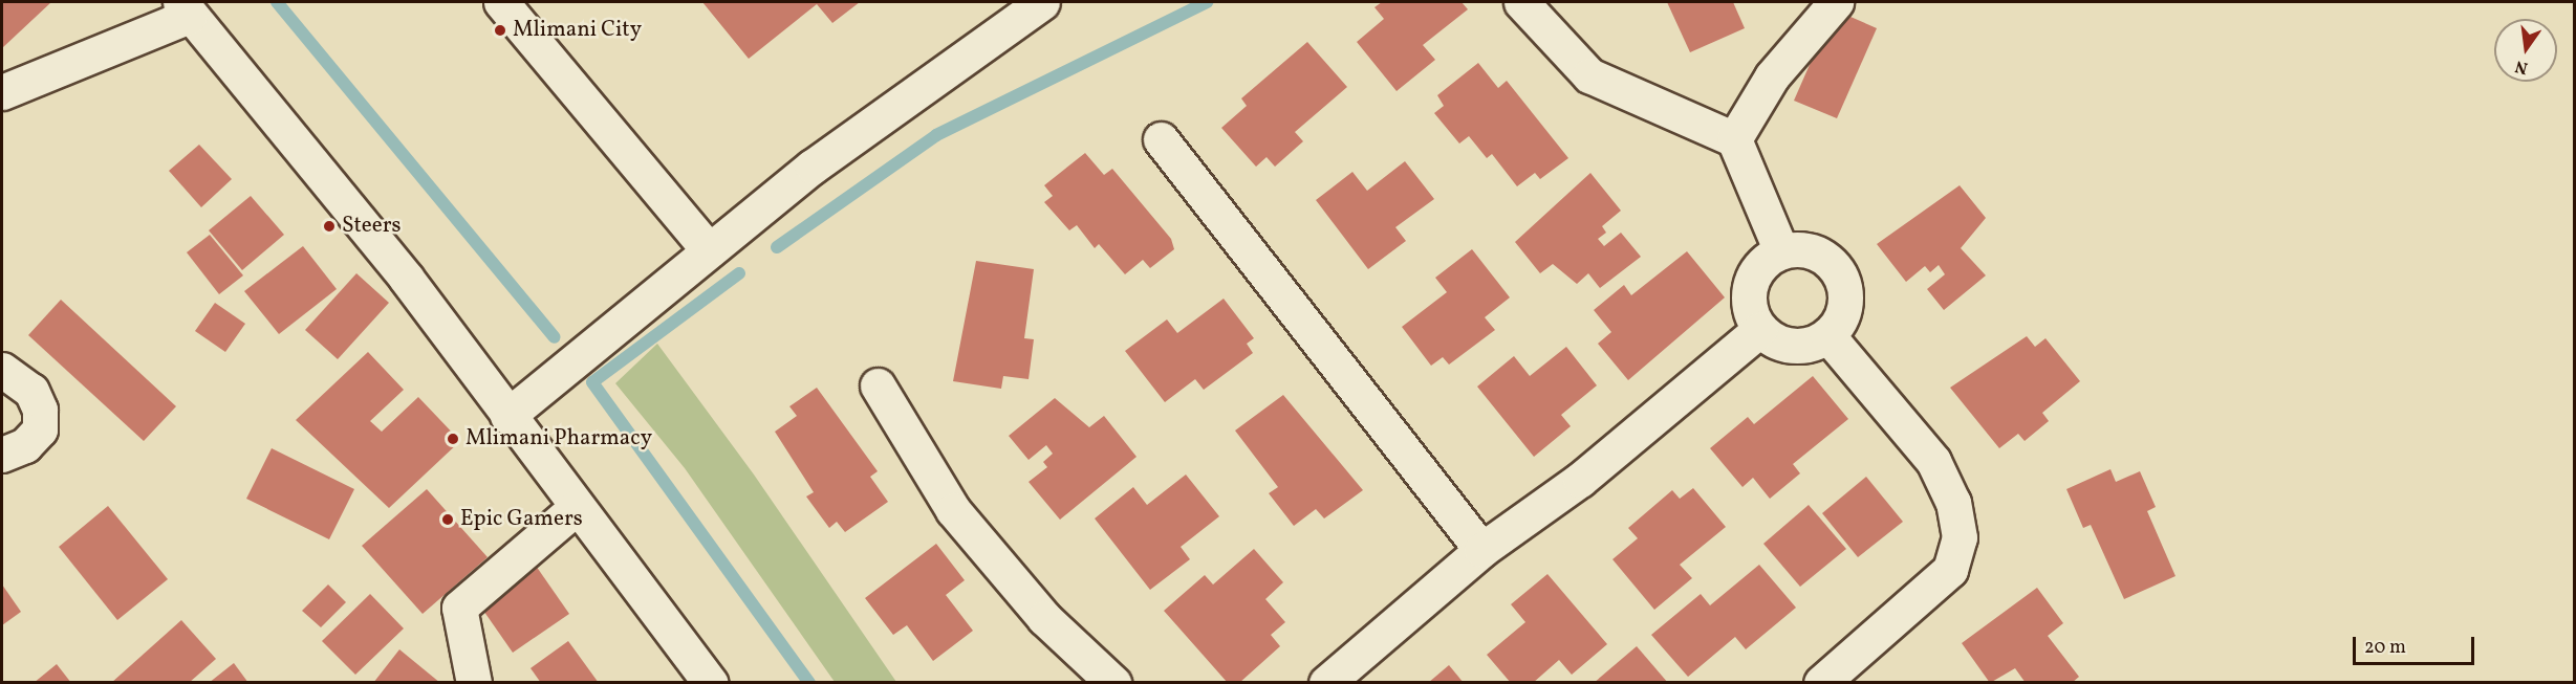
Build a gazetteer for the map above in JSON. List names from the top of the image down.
{
  "places": [
    "Mlimani City",
    "Steers",
    "Mlimani Pharmacy",
    "Epic Gamers"
  ],
  "scale_bar": "20 m",
  "north": "bottom"
}
